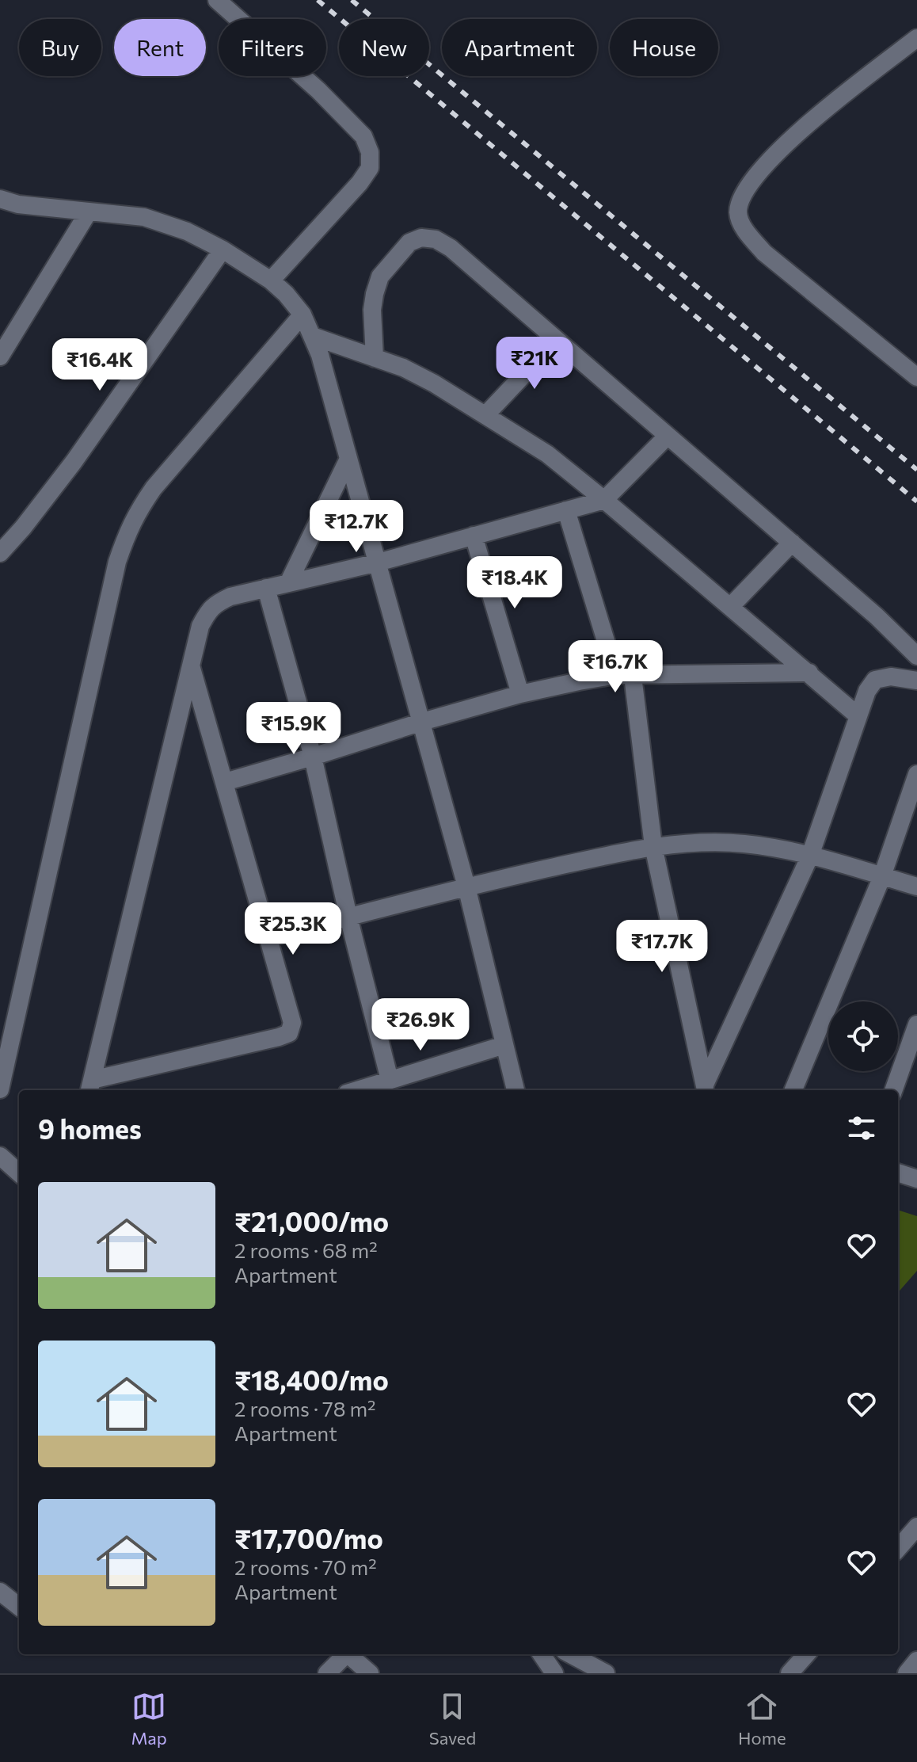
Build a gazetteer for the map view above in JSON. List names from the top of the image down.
{
  "page": {
    "chip": [
      "Buy",
      "Rent",
      "Filters",
      "New",
      "Apartment",
      "House"
    ],
    "price": [
      "₹21K",
      "₹16.4K",
      "₹12.7K",
      "₹18.4K",
      "₹16.7K",
      "₹15.9K",
      "₹25.3K",
      "₹17.7K",
      "₹26.9K"
    ],
    "heading": "9 homes",
    "list": [
      {
        "name": "₹21,000/mo",
        "note": "2 rooms · 68 m² · Apartment"
      },
      {
        "name": "₹18,400/mo",
        "note": "2 rooms · 78 m² · Apartment"
      },
      {
        "name": "₹17,700/mo",
        "note": "2 rooms · 70 m² · Apartment"
      }
    ],
    "tabs": ["Map", "Saved", "Home"]
  }
}
